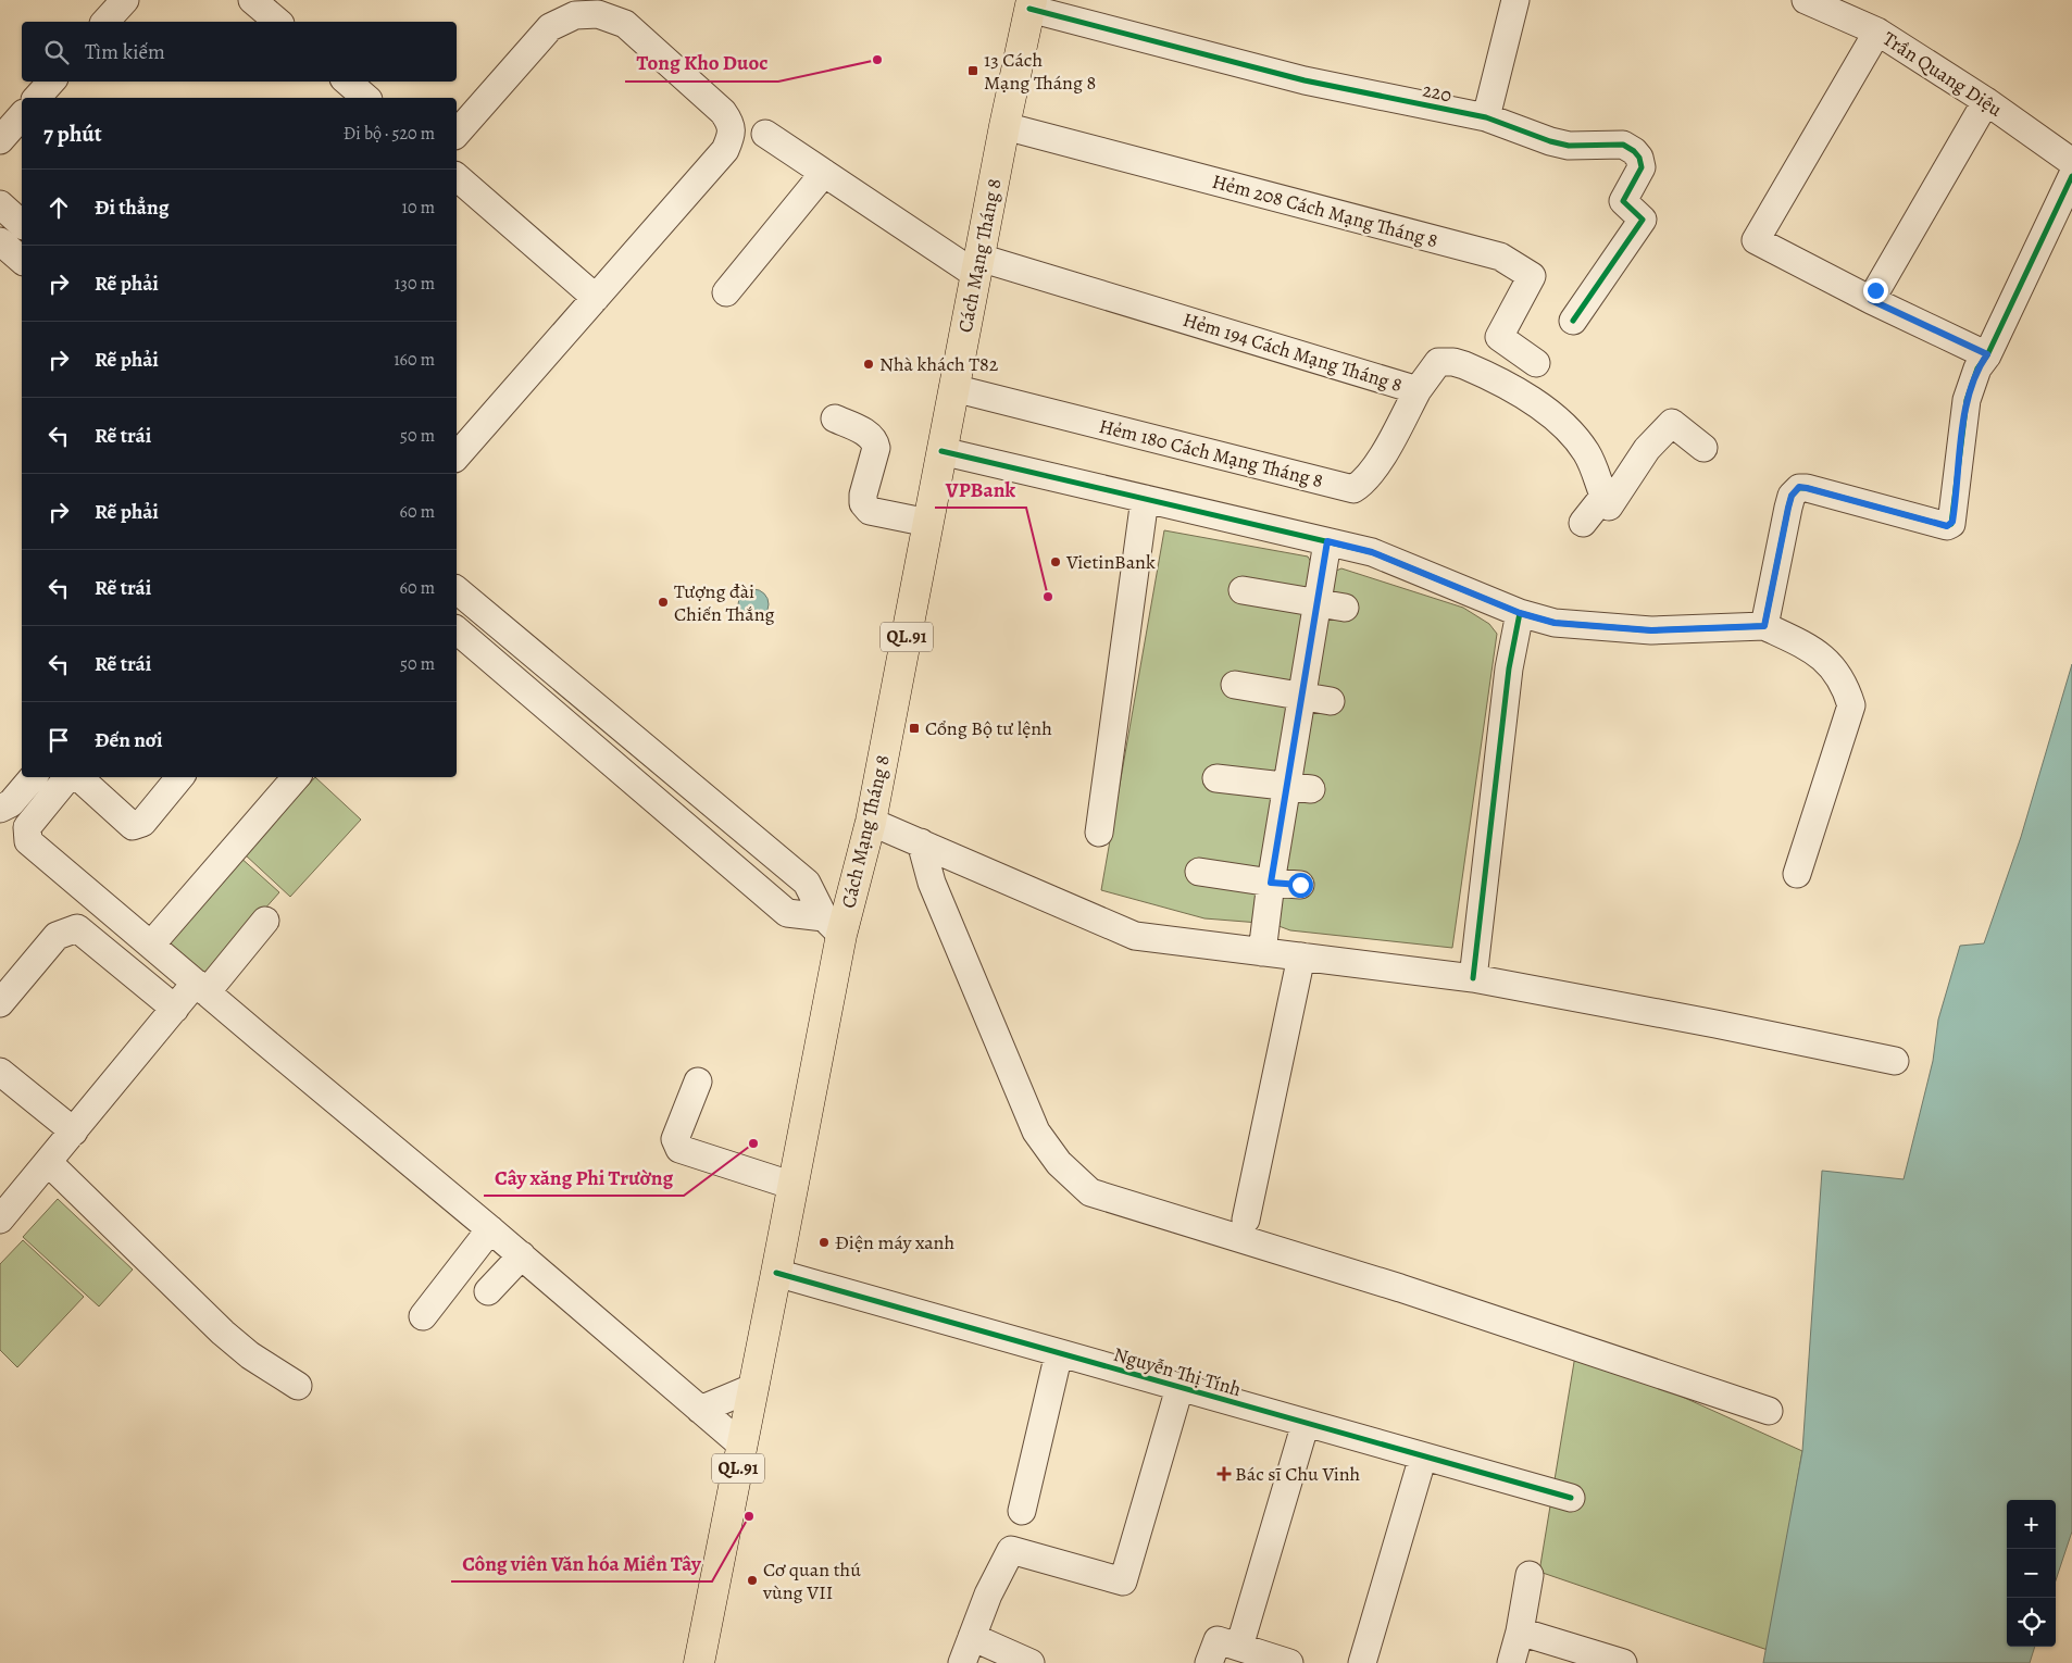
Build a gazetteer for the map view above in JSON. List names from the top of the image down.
{
  "streets": {
    "highway": ["Cách Mạng Tháng 8", "QL.91"],
    "street": [
      "Trần Quang Diệu",
      "220",
      "Hẻm 208 Cách Mạng Tháng 8",
      "Hẻm 194 Cách Mạng Tháng 8",
      "Hẻm 180 Cách Mạng Tháng 8",
      "Nguyễn Thị Tính"
    ]
  },
  "crossings": [
    ["220", "Cách Mạng Tháng 8"],
    ["Hẻm 208 Cách Mạng Tháng 8", "Cách Mạng Tháng 8"],
    ["Hẻm 208 Cách Mạng Tháng 8", "Hẻm 194 Cách Mạng Tháng 8"],
    ["Cách Mạng Tháng 8", "Hẻm 194 Cách Mạng Tháng 8"],
    ["Cách Mạng Tháng 8", "Hẻm 180 Cách Mạng Tháng 8"],
    ["Cách Mạng Tháng 8", "Nguyễn Thị Tính"],
    ["Hẻm 194 Cách Mạng Tháng 8", "Hẻm 180 Cách Mạng Tháng 8"]
  ],
  "places": {
    "other": [
      "Tong Kho Duoc",
      "Nhà khách T82",
      "VietinBank",
      "VPBank",
      "Tượng đài Chiến Thắng",
      "Cây xăng Phi Trường",
      "Điện máy xanh",
      "Công viên Văn hóa Miền Tây",
      "Cơ quan thú vùng VII"
    ],
    "transit": ["13 Cách Mạng Tháng 8", "Cổng Bộ tư lệnh"],
    "health": ["Bác sĩ Chu Vinh"]
  },
  "page": {
    "search": "Tìm kiếm",
    "heading": ["7 phút", "Đi bộ · 520 m"],
    "list": [
      ["Đi thẳng", "10 m"],
      ["Rẽ phải", "130 m"],
      ["Rẽ phải", "160 m"],
      ["Rẽ trái", "50 m"],
      ["Rẽ phải", "60 m"],
      ["Rẽ trái", "60 m"],
      ["Rẽ trái", "50 m"],
      "Đến nơi"
    ],
    "map_buttons": ["+", "−"]
  }
}
